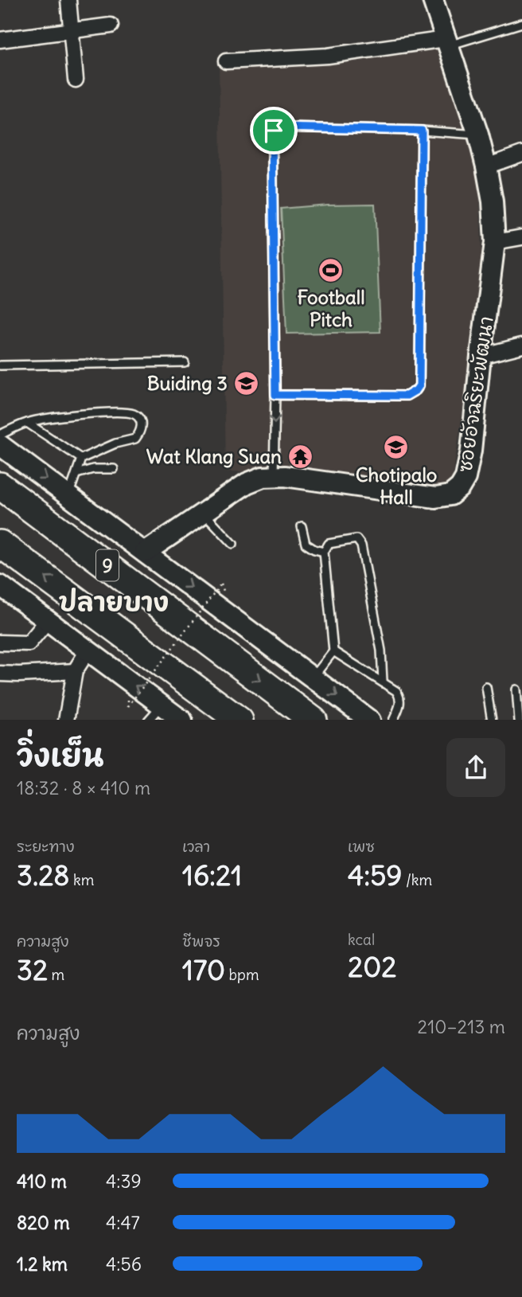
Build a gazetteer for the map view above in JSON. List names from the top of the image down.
{
  "streets": {
    "highway": ["9"],
    "street": ["ซอยอัจฉริยะพัฒนา"]
  },
  "districts": ["ปลายบาง"],
  "places": {
    "sports": ["Football Pitch"],
    "school or university": ["Buiding 3", "Chotipalo Hall"],
    "temple": ["Wat Klang Suan"]
  },
  "page": {
    "heading": ["วิ่งเย็น", "18:32 · 8 × 410 m"],
    "stats": [
      ["ระยะทาง", "3.28 km"],
      ["เวลา", "16:21"],
      ["เพซ", "4:59 /km"],
      ["ความสูง", "32 m"],
      ["ชีพจร", "170 bpm"],
      ["kcal", "202"]
    ],
    "chart": ["ความสูง", "210–213 m"],
    "list": [
      {
        "name": "410 m",
        "note": "4:39"
      },
      {
        "name": "820 m",
        "note": "4:47"
      },
      {
        "name": "1.2 km",
        "note": "4:56"
      }
    ]
  }
}
